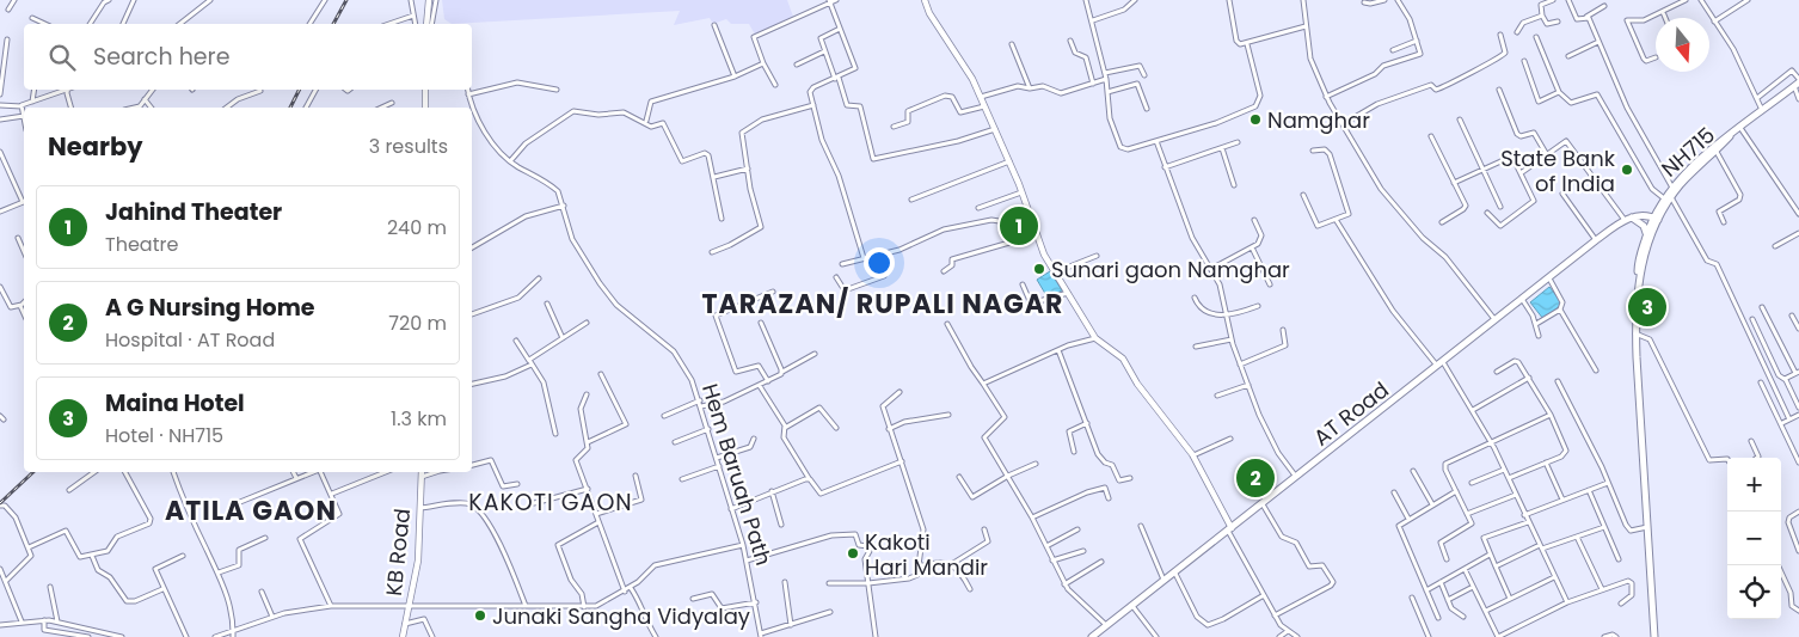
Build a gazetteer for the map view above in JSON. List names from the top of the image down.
{
  "streets": {
    "highway": ["NH715", "AT Road"],
    "street": ["Hem Baruah Path", "KB Road"]
  },
  "crossings": [
    ["NH715", "AT Road"]
  ],
  "districts": ["TARAZAN/ RUPALI NAGAR", "KAKOTI GAON", "ATILA GAON"],
  "places": [
    "Namghar",
    "State Bank of India",
    "Sunari gaon Namghar",
    "Kakoti Hari Mandir",
    "Junaki Sangha Vidyalay"
  ],
  "north": "bottom",
  "page": {
    "search": "Search here",
    "heading": ["Nearby", "3 results"],
    "list": [
      {
        "mark": "1",
        "name": "Jahind Theater",
        "note": "Theatre",
        "value": "240 m"
      },
      {
        "mark": "2",
        "name": "A G Nursing Home",
        "note": "Hospital · AT Road",
        "value": "720 m"
      },
      {
        "mark": "3",
        "name": "Maina Hotel",
        "note": "Hotel · NH715",
        "value": "1.3 km"
      }
    ],
    "pins": ["1", "3", "2"],
    "map_buttons": ["+", "−"]
  }
}
